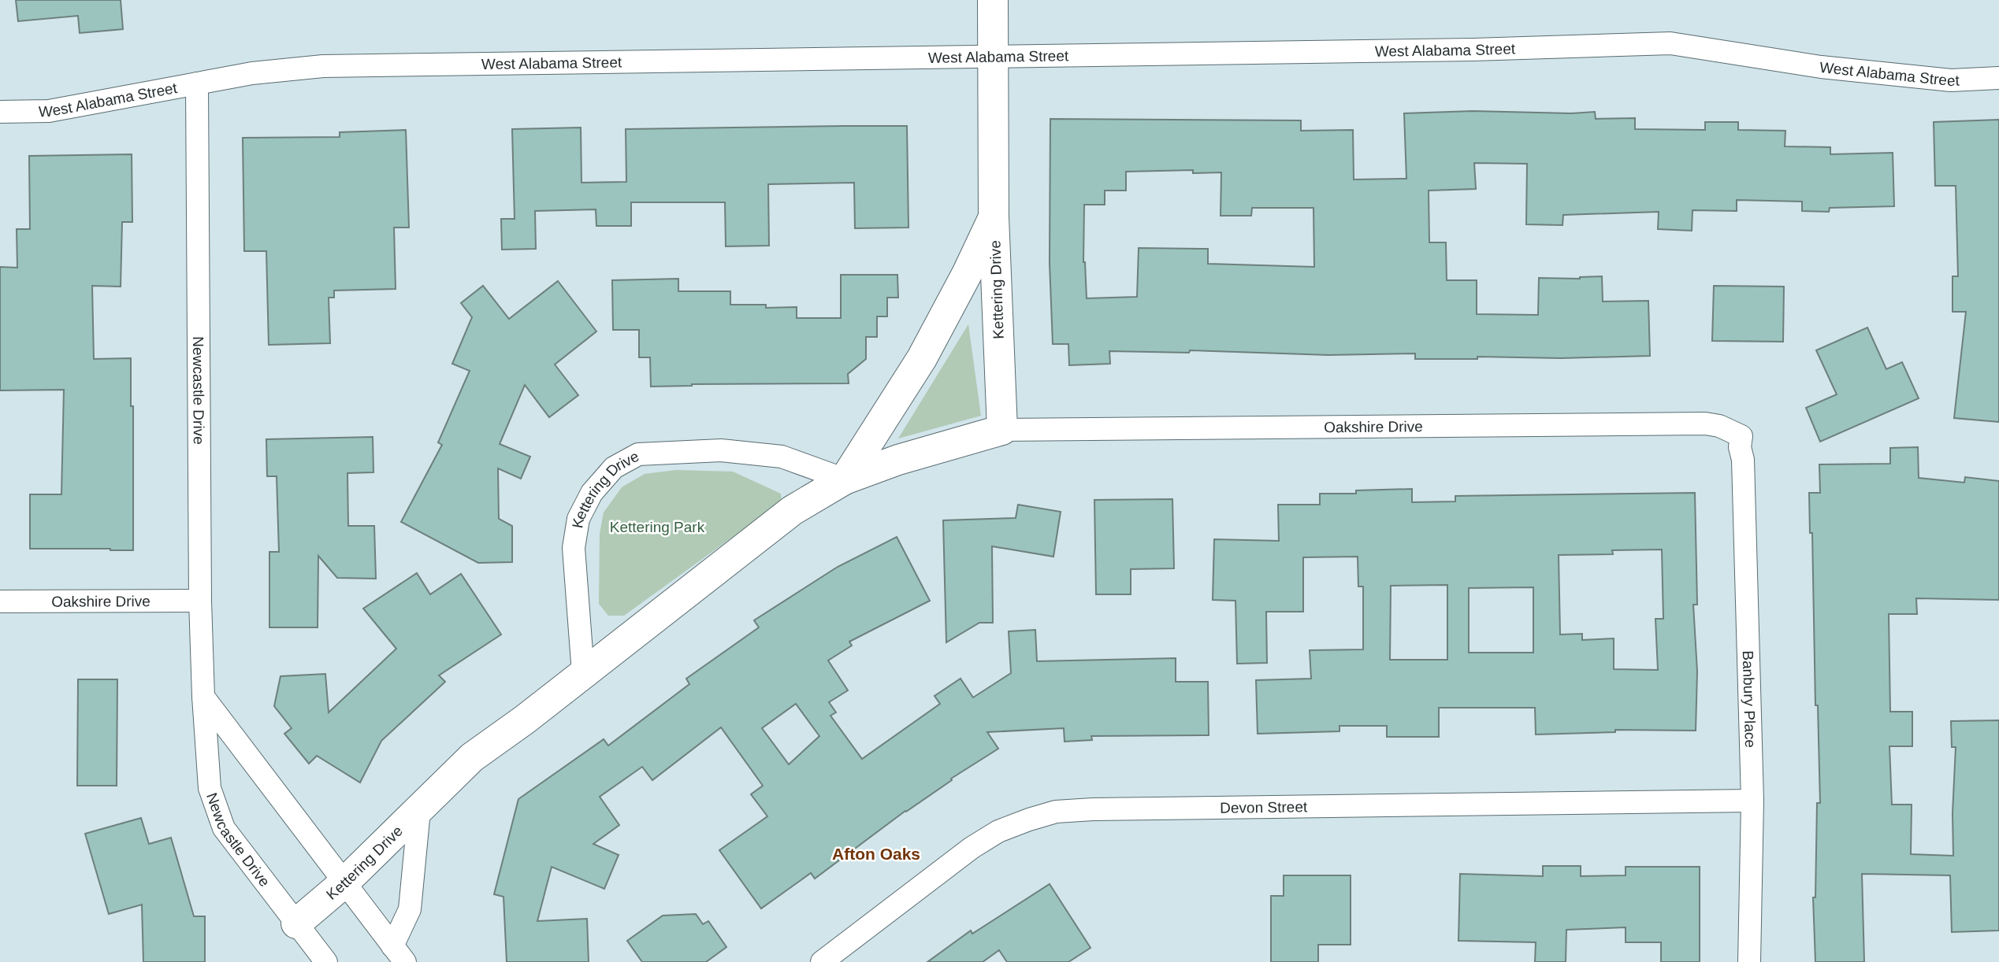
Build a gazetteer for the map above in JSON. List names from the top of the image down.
{
  "streets": {
    "street": [
      "West Alabama Street",
      "Kettering Drive",
      "Newcastle Drive",
      "Oakshire Drive",
      "Banbury Place",
      "Devon Street"
    ]
  },
  "crossings": [
    ["West Alabama Street", "Kettering Drive"],
    ["West Alabama Street", "Newcastle Drive"],
    ["Kettering Drive", "Newcastle Drive"],
    ["Kettering Drive", "Oakshire Drive"],
    ["Newcastle Drive", "Oakshire Drive"],
    ["Oakshire Drive", "Banbury Place"],
    ["Banbury Place", "Devon Street"]
  ],
  "districts": ["Afton Oaks"],
  "parks": ["Kettering Park"]
}
